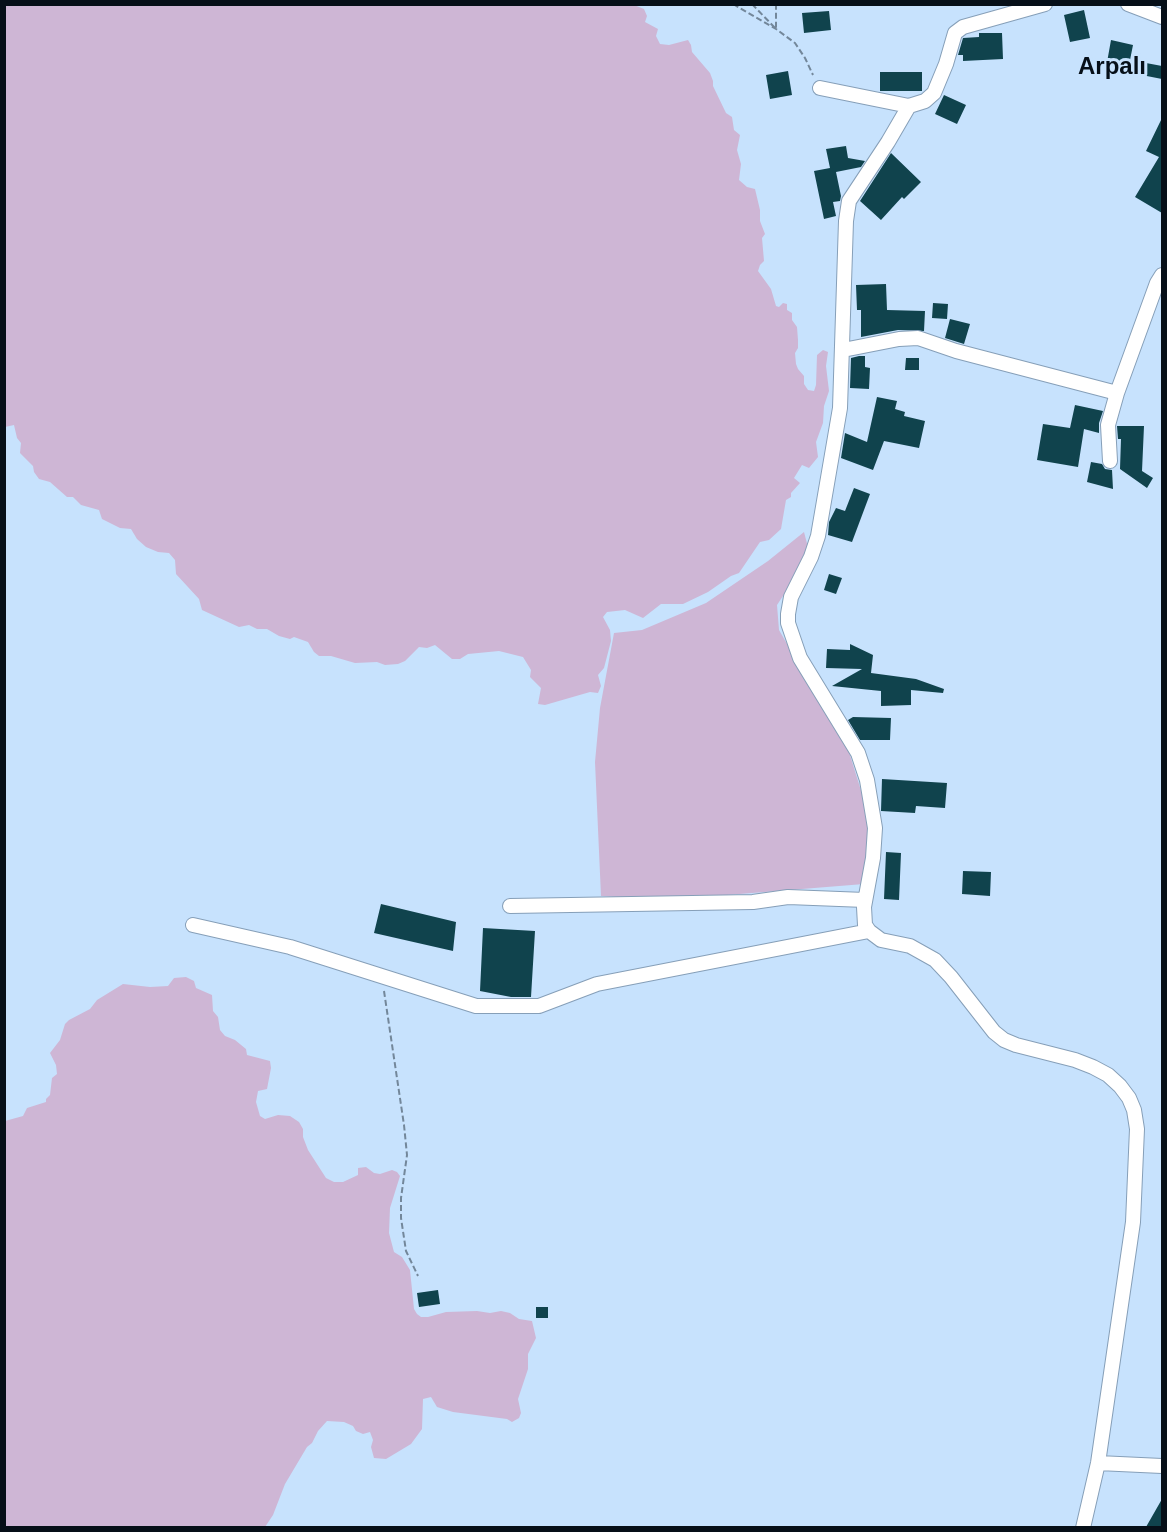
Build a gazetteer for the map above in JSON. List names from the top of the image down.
{
  "districts": ["Arpalı"]
}
